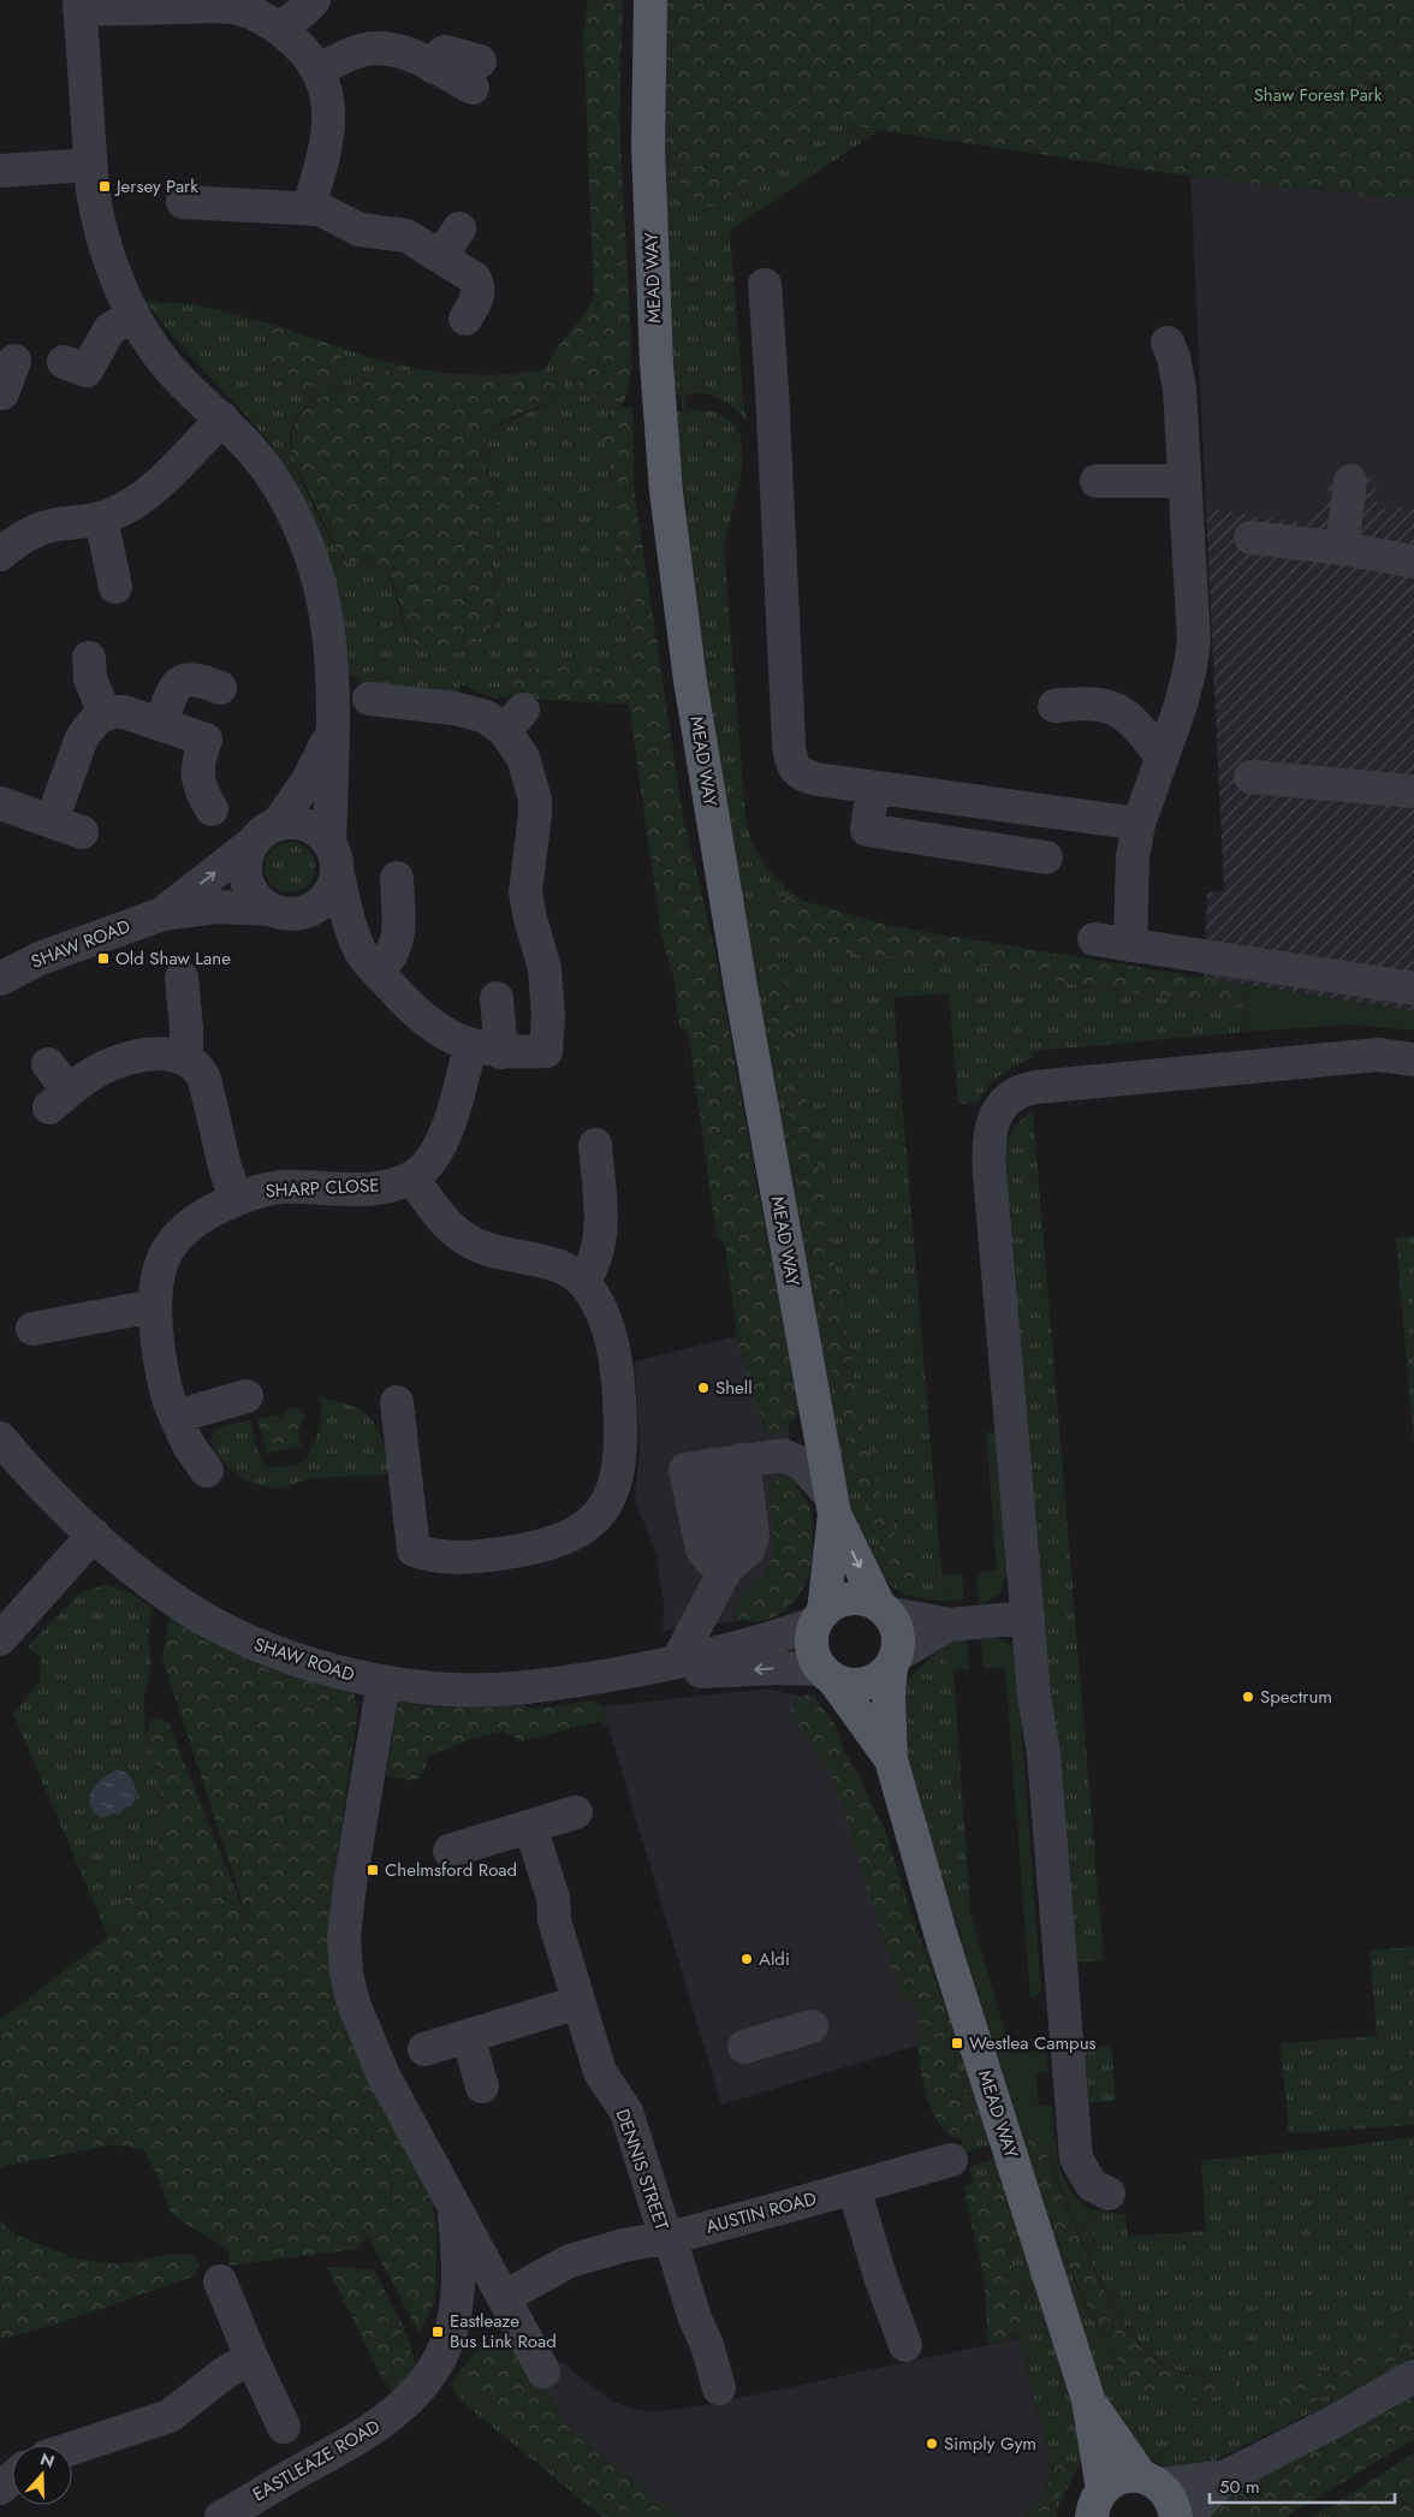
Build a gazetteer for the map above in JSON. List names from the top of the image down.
{
  "streets": {
    "main road": ["MEAD WAY"],
    "street": [
      "SHAW ROAD",
      "SHARP CLOSE",
      "DENNIS STREET",
      "AUSTIN ROAD",
      "EASTLEAZE ROAD"
    ]
  },
  "crossings": [
    ["MEAD WAY", "SHAW ROAD"],
    ["DENNIS STREET", "AUSTIN ROAD"]
  ],
  "parks": ["Shaw Forest Park"],
  "places": {
    "transit": [
      "Jersey Park",
      "Old Shaw Lane",
      "Chelmsford Road",
      "Westlea Campus",
      "Eastleaze Bus Link Road"
    ],
    "other": [
      "Shell",
      "Spectrum",
      "Aldi",
      "Simply Gym"
    ]
  },
  "scale_bar": "50 m",
  "north": "top"
}
